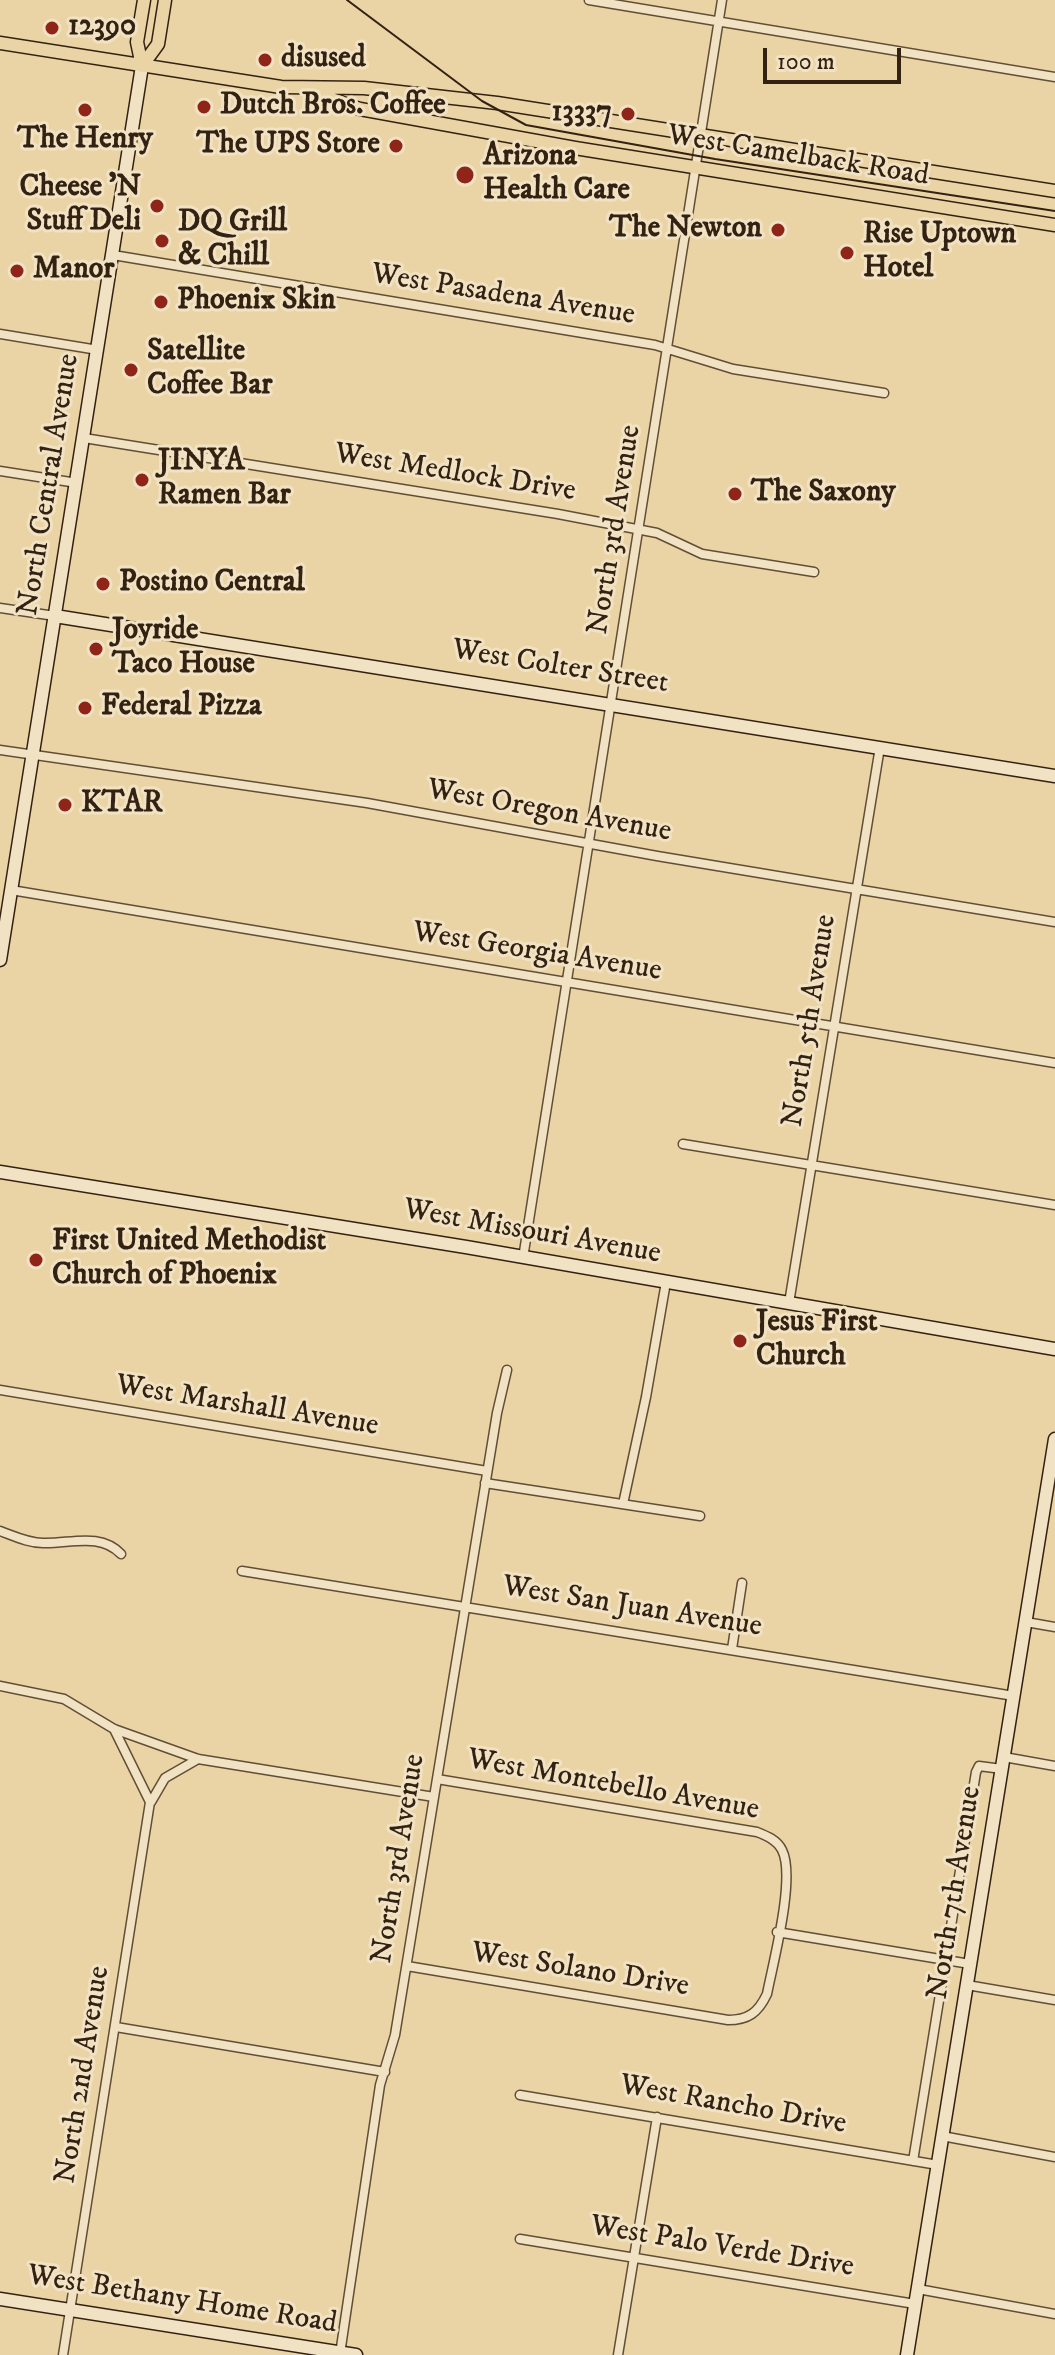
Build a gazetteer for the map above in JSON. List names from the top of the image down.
{
  "streets": {
    "main road": [
      "West Camelback Road",
      "North Central Avenue",
      "West Colter Street",
      "West Missouri Avenue",
      "North 7th Avenue",
      "West Bethany Home Road"
    ],
    "street": [
      "West Pasadena Avenue",
      "West Medlock Drive",
      "North 3rd Avenue",
      "West Oregon Avenue",
      "West Georgia Avenue",
      "North 5th Avenue",
      "West Marshall Avenue",
      "West San Juan Avenue",
      "West Montebello Avenue",
      "West Solano Drive",
      "North 2nd Avenue",
      "West Rancho Drive",
      "West Palo Verde Drive"
    ]
  },
  "crossings": [
    ["West Camelback Road", "North Central Avenue"],
    ["West Camelback Road", "North 3rd Avenue"],
    ["West Pasadena Avenue", "North Central Avenue"],
    ["West Pasadena Avenue", "North 3rd Avenue"],
    ["West Medlock Drive", "North Central Avenue"],
    ["West Medlock Drive", "North 3rd Avenue"],
    ["North Central Avenue", "West Colter Street"],
    ["North Central Avenue", "West Oregon Avenue"],
    ["North Central Avenue", "West Georgia Avenue"],
    ["North 3rd Avenue", "West Colter Street"],
    ["North 3rd Avenue", "West Oregon Avenue"],
    ["North 3rd Avenue", "West Georgia Avenue"],
    ["North 3rd Avenue", "West Missouri Avenue"],
    ["North 3rd Avenue", "West Marshall Avenue"],
    ["North 3rd Avenue", "West San Juan Avenue"],
    ["North 3rd Avenue", "West Montebello Avenue"],
    ["North 3rd Avenue", "West Solano Drive"],
    ["North 3rd Avenue", "West Bethany Home Road"],
    ["West Colter Street", "North 5th Avenue"],
    ["West Oregon Avenue", "North 5th Avenue"],
    ["West Georgia Avenue", "North 5th Avenue"],
    ["North 5th Avenue", "West Missouri Avenue"],
    ["West San Juan Avenue", "North 7th Avenue"],
    ["West Montebello Avenue", "West Solano Drive"],
    ["North 7th Avenue", "West Rancho Drive"],
    ["North 7th Avenue", "West Palo Verde Drive"],
    ["North 2nd Avenue", "West Bethany Home Road"]
  ],
  "places": [
    "12390",
    "disused",
    "Dutch Bros. Coffee",
    "The Henry",
    "13337",
    "The UPS Store",
    "Arizona Health Care",
    "Cheese 'N Stuff Deli",
    "The Newton",
    "DQ Grill & Chill",
    "Rise Uptown Hotel",
    "Manor",
    "Phoenix Skin",
    "Satellite Coffee Bar",
    "JINYA Ramen Bar",
    "The Saxony",
    "Postino Central",
    "Joyride Taco House",
    "Federal Pizza",
    "KTAR",
    "First United Methodist Church of Phoenix",
    "Jesus First Church"
  ],
  "scale_bar": "100 m"
}
